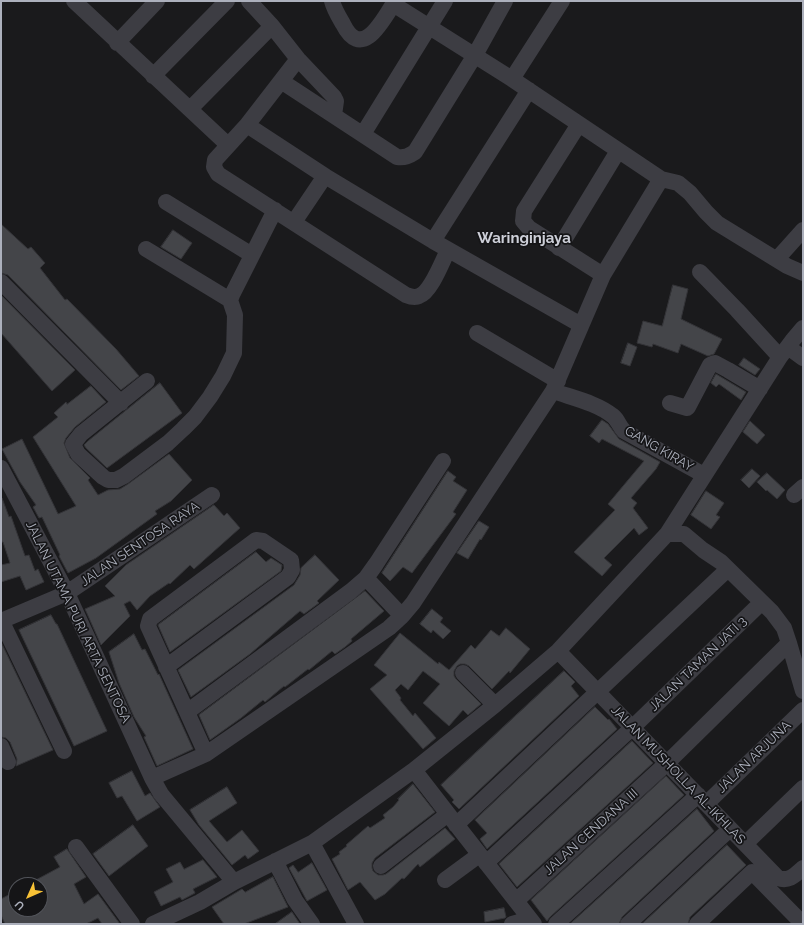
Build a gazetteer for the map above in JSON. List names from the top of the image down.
{
  "streets": {
    "street": [
      "GANG KIRAY",
      "JALAN SENTOSA RAYA",
      "JALAN UTAMA PURI ARTA SENTOSA",
      "JALAN TAMAN JATI 3",
      "JALAN ARJUNA",
      "JALAN MUSHOLLA AL-IKHLAS",
      "JALAN CENDANA III"
    ]
  },
  "crossings": [
    ["JALAN SENTOSA RAYA", "JALAN UTAMA PURI ARTA SENTOSA"],
    ["JALAN TAMAN JATI 3", "JALAN MUSHOLLA AL-IKHLAS"],
    ["JALAN ARJUNA", "JALAN MUSHOLLA AL-IKHLAS"],
    ["JALAN MUSHOLLA AL-IKHLAS", "JALAN CENDANA III"]
  ],
  "districts": ["Waringinjaya"],
  "north": "bottom left"
}
